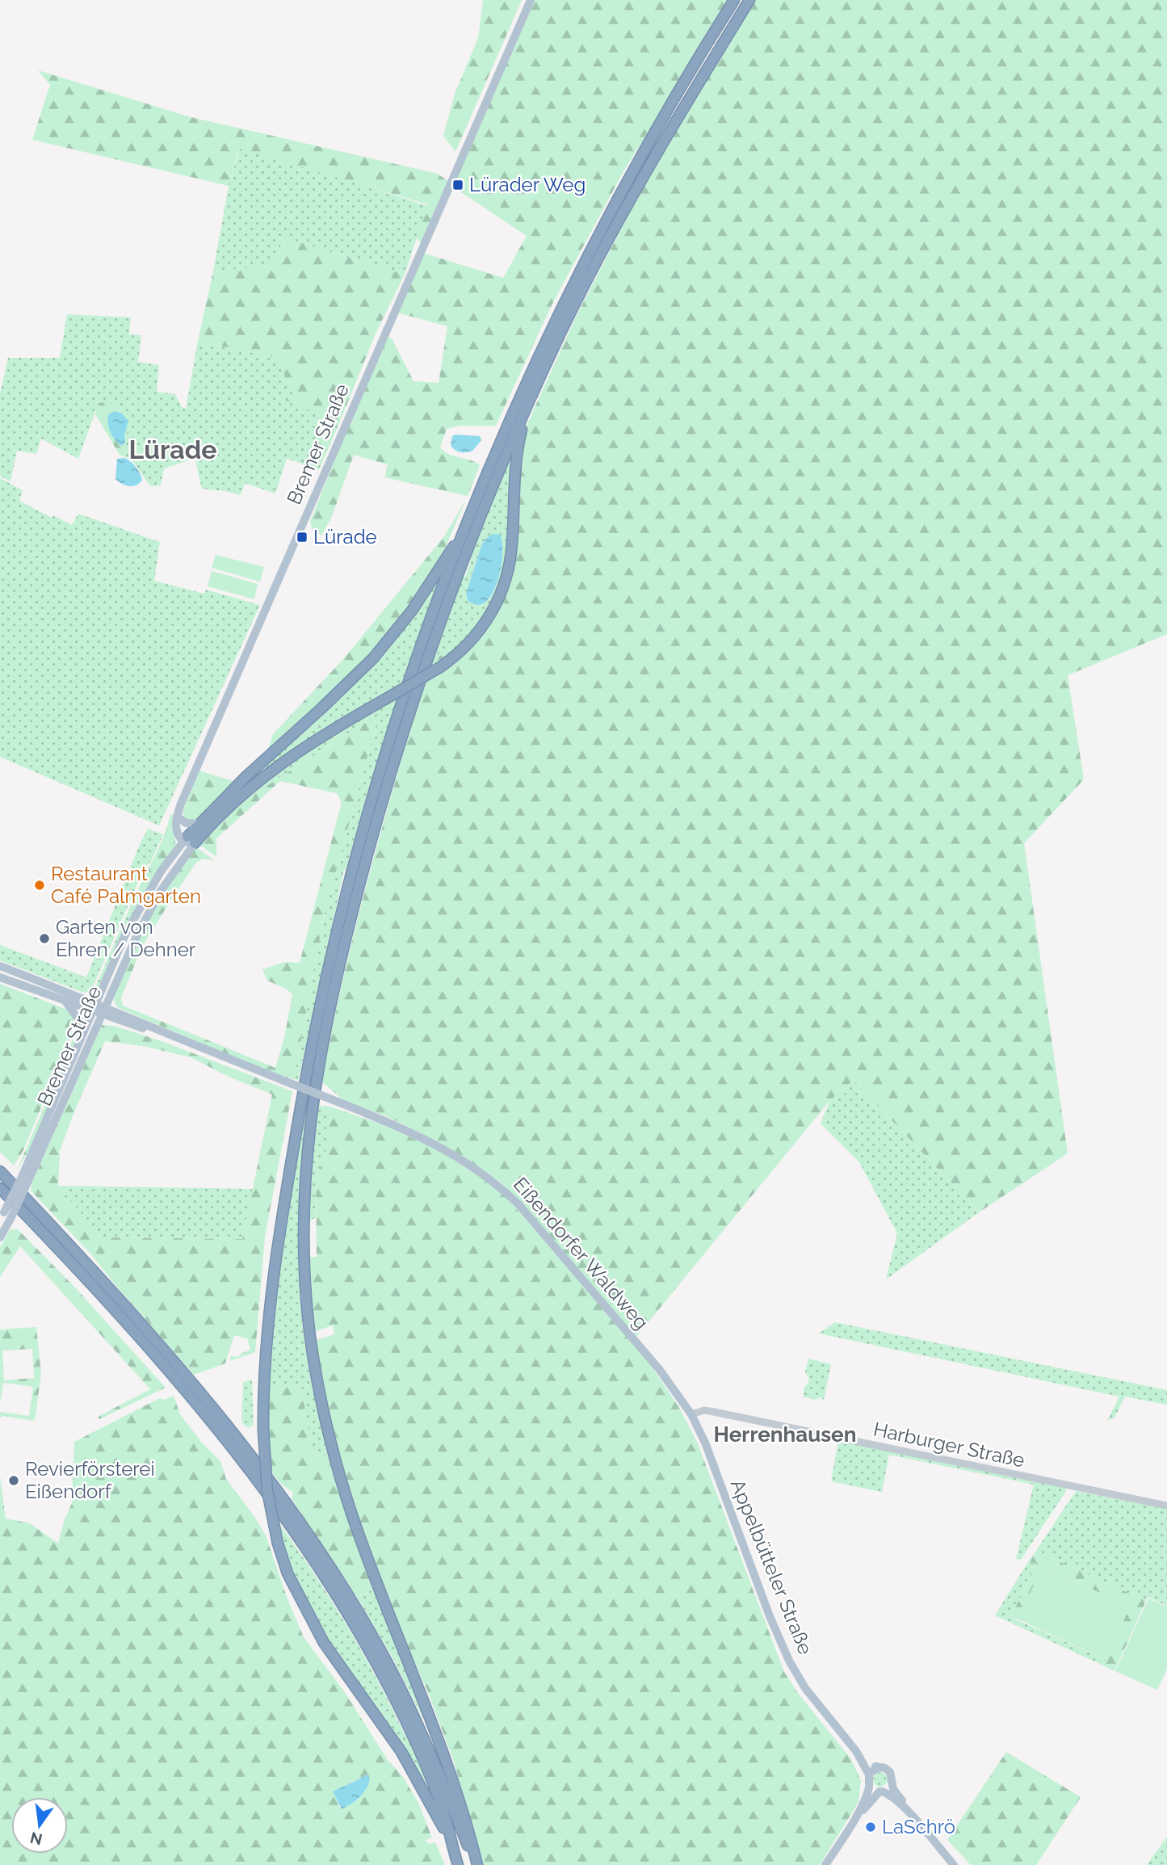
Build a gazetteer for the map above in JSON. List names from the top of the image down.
{
  "streets": {
    "main road": ["Bremer Straße", "Eißendorfer Waldweg", "Appelbütteler Straße"],
    "street": ["Harburger Straße"]
  },
  "crossings": [
    ["Bremer Straße", "Eißendorfer Waldweg"],
    ["Eißendorfer Waldweg", "Harburger Straße"],
    ["Eißendorfer Waldweg", "Appelbütteler Straße"],
    ["Harburger Straße", "Appelbütteler Straße"]
  ],
  "districts": ["Lürade", "Herrenhausen"],
  "places": {
    "transit": ["Lürader Weg", "Lürade"],
    "other": [
      "Restaurant Café Palmgarten",
      "Garten von Ehren / Dehner",
      "Revierförsterei Eißendorf",
      "LaSchrö"
    ]
  },
  "north": "bottom"
}
